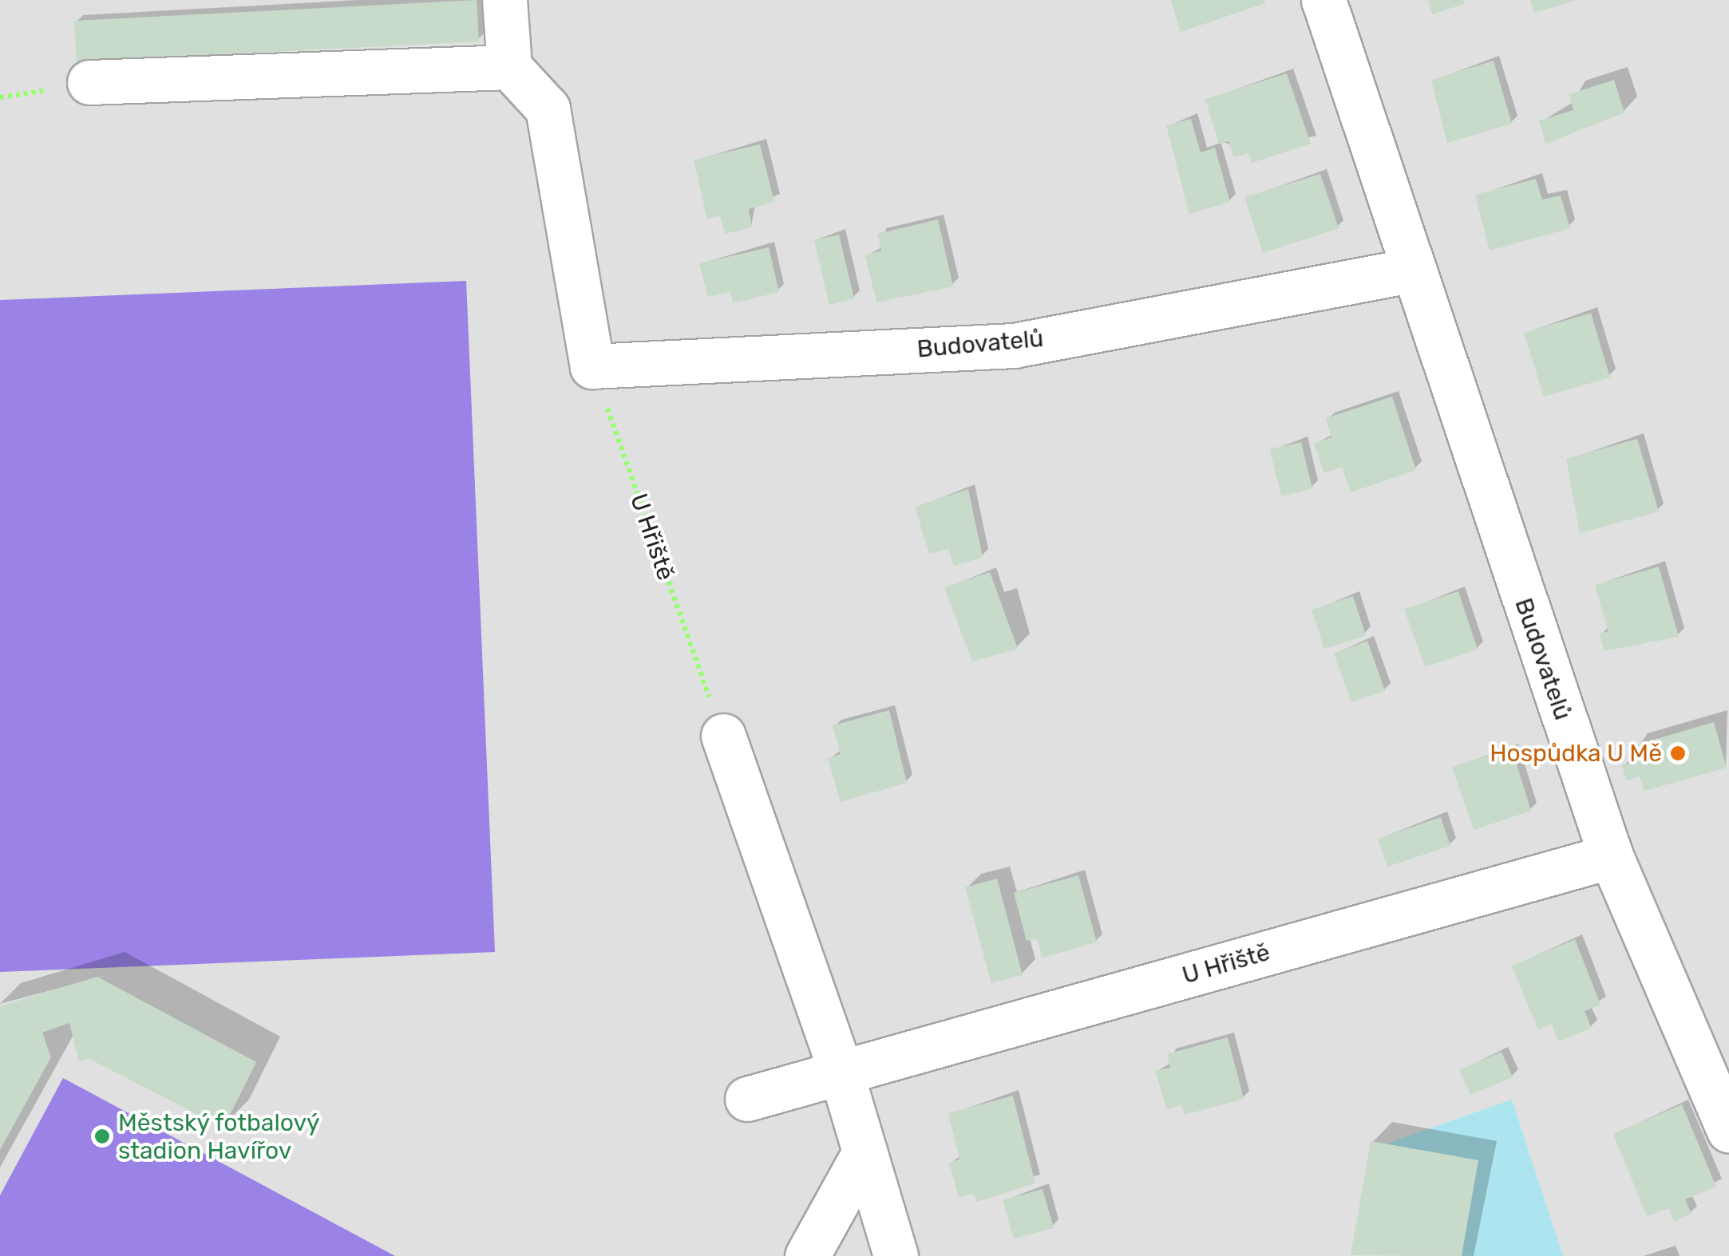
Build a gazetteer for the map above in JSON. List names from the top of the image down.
{
  "streets": {
    "street": ["Budovatelů", "U Hřiště"]
  },
  "crossings": [
    ["Budovatelů", "U Hřiště"]
  ],
  "places": ["Hospůdka U Mě", "Městský fotbalový stadion Havířov"]
}
